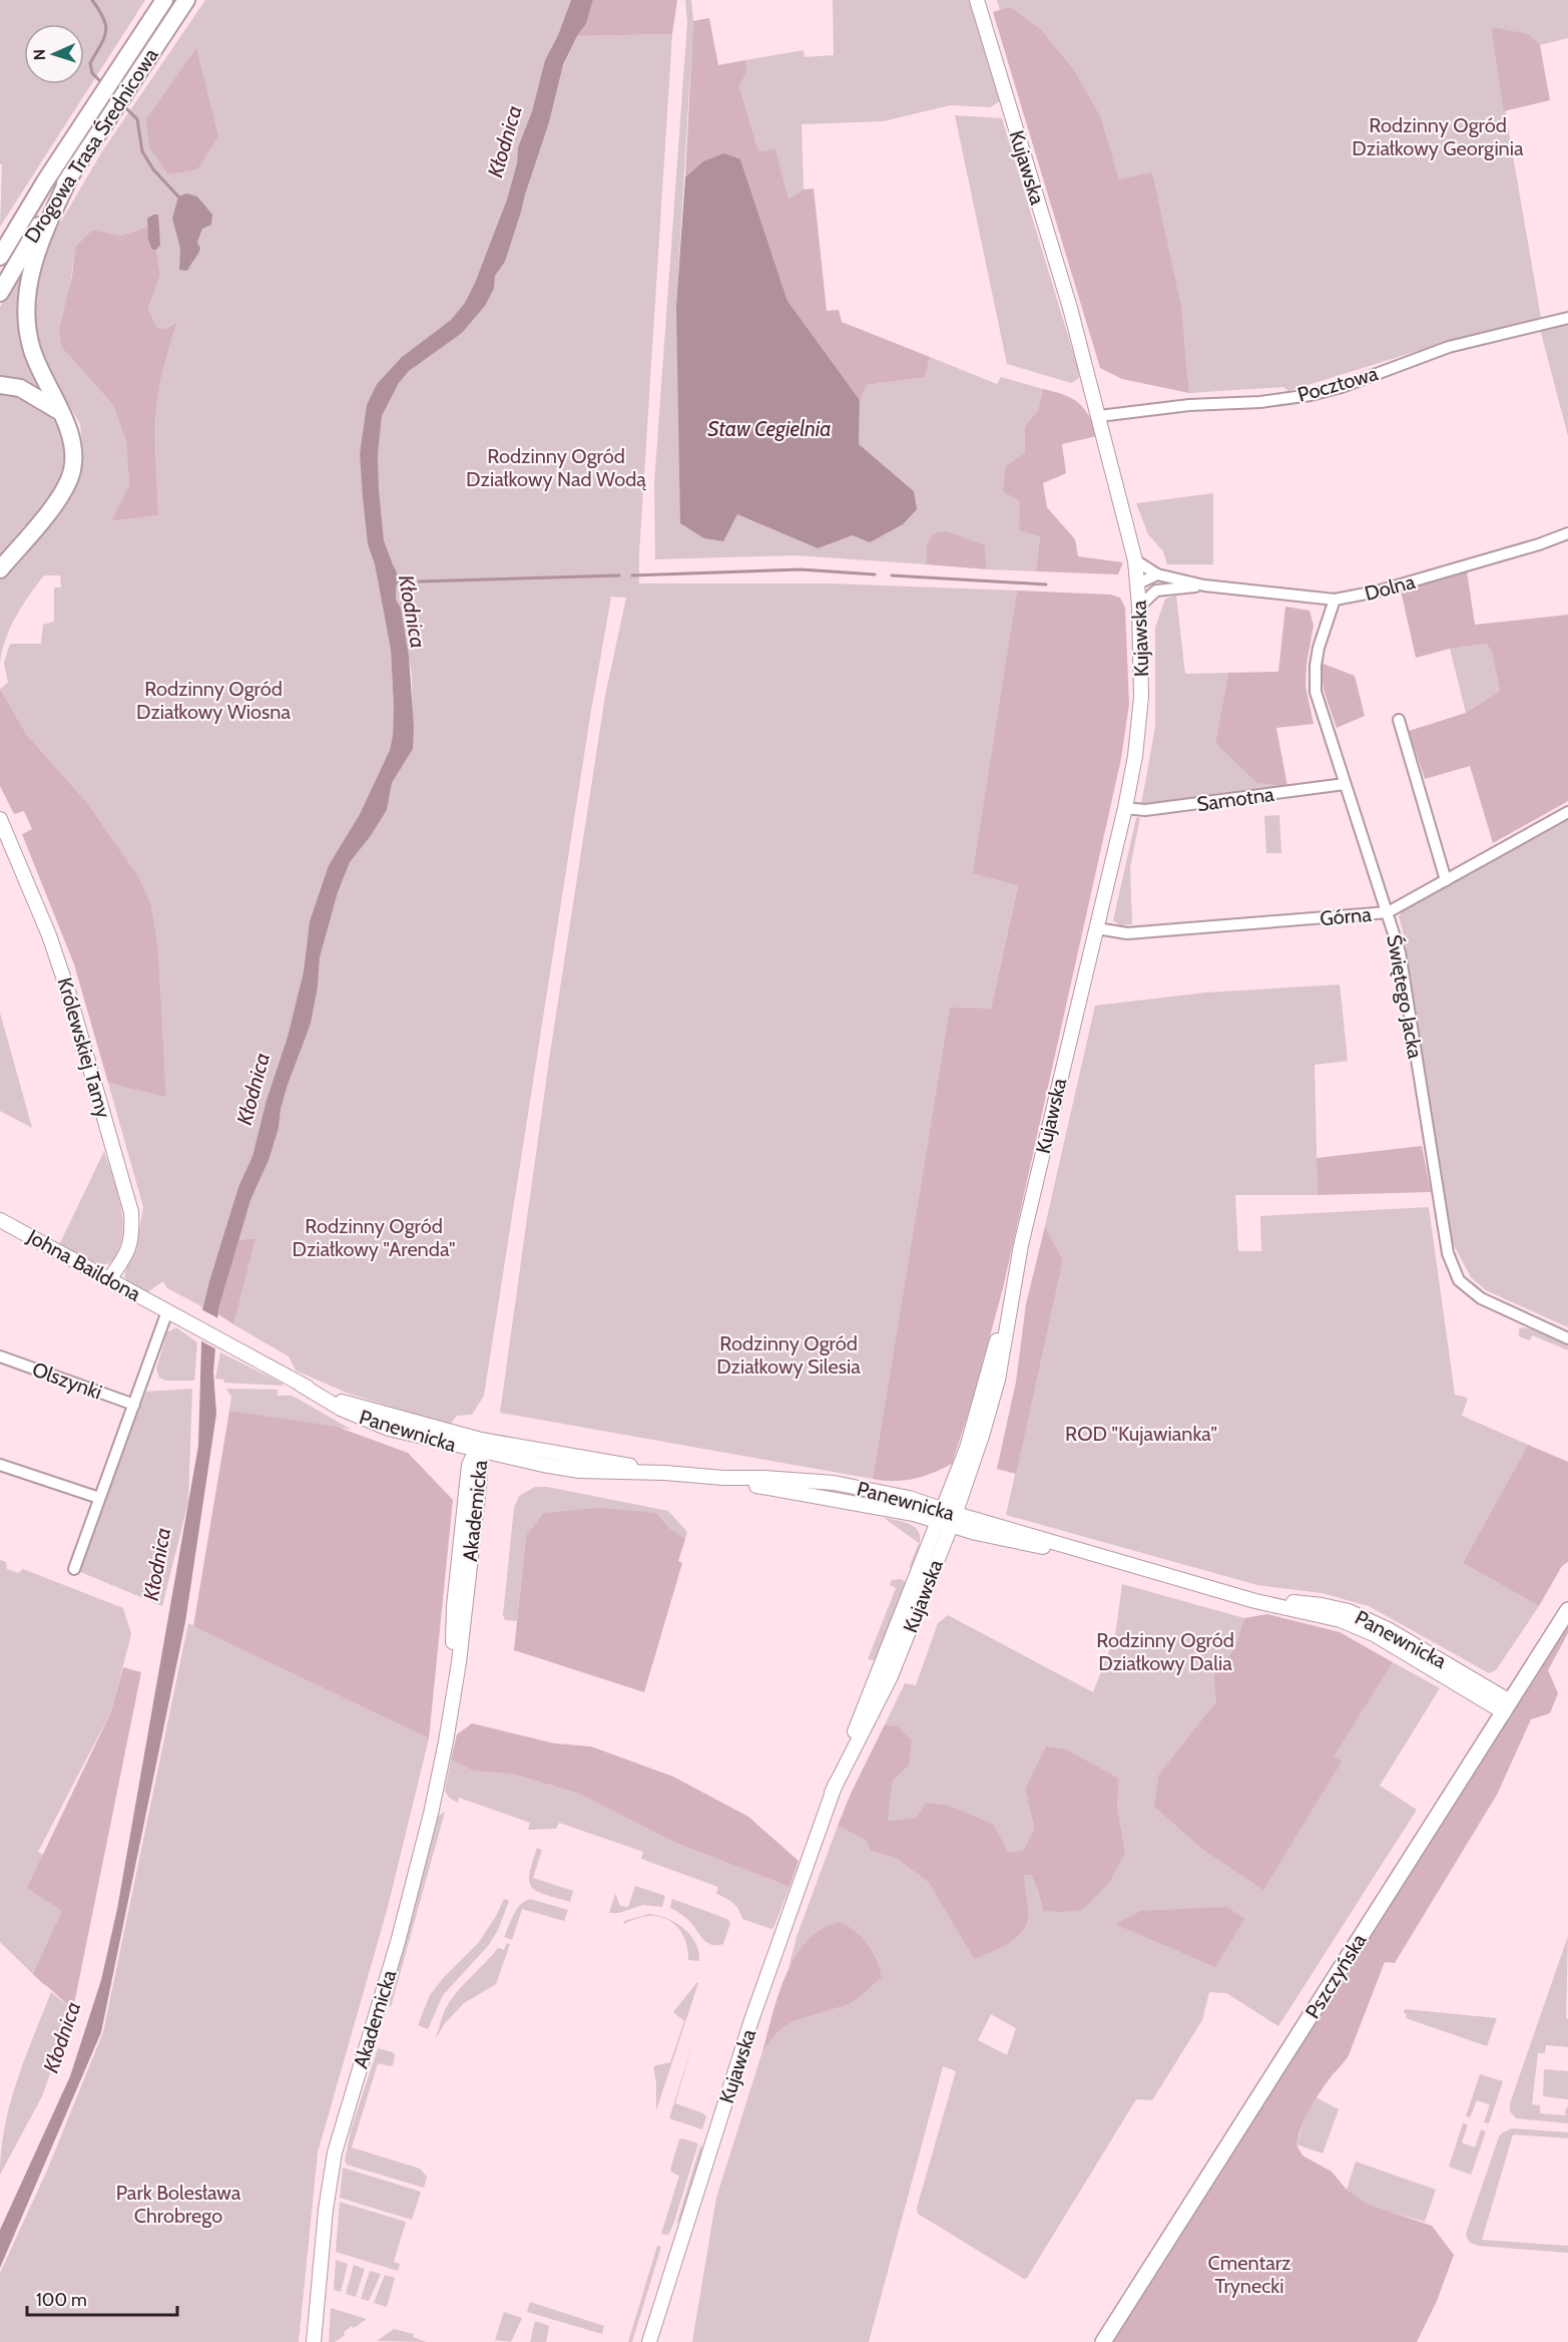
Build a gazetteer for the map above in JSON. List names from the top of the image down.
{
  "streets": {
    "main road": ["Drogowa Trasa Średnicowa", "Pszczyńska"],
    "street": [
      "Kujawska",
      "Pocztowa",
      "Dolna",
      "Samotna",
      "Górna",
      "Świętego Jacka",
      "Królewskiej Tamy",
      "Johna Baildona",
      "Olszynki",
      "Panewnicka",
      "Akademicka"
    ]
  },
  "crossings": [
    ["Kujawska", "Pocztowa"],
    ["Kujawska", "Dolna"],
    ["Kujawska", "Samotna"],
    ["Kujawska", "Górna"],
    ["Kujawska", "Panewnicka"],
    ["Dolna", "Świętego Jacka"],
    ["Samotna", "Świętego Jacka"],
    ["Górna", "Świętego Jacka"],
    ["Królewskiej Tamy", "Johna Baildona"],
    ["Johna Baildona", "Panewnicka"],
    ["Panewnicka", "Akademicka"],
    ["Panewnicka", "Pszczyńska"]
  ],
  "water": ["Kłodnica", "Staw Cegielnia"],
  "parks": [
    "Rodzinny Ogród Działkowy Georginia",
    "Rodzinny Ogród Działkowy Nad Wodą",
    "Rodzinny Ogród Działkowy Wiosna",
    "Rodzinny Ogród Działkowy \"Arenda\"",
    "Rodzinny Ogród Działkowy Silesia",
    "ROD \"Kujawianka\"",
    "Rodzinny Ogród Działkowy Dalia",
    "Park Bolesława Chrobrego",
    "Cmentarz Trynecki"
  ],
  "scale_bar": "100 m",
  "north": "left"
}
